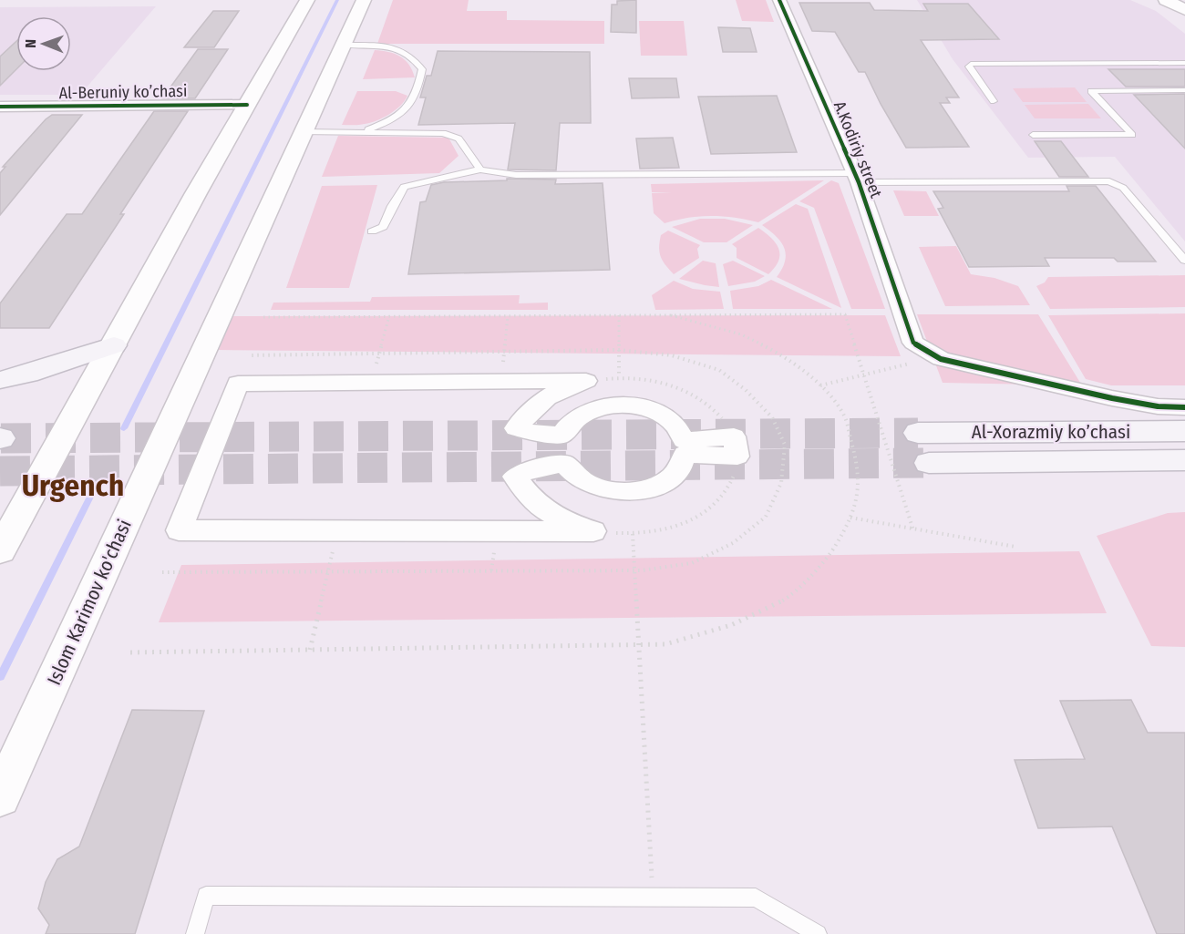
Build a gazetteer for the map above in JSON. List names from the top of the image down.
{
  "streets": {
    "main road": ["Al-Xorazmiy ko’chasi", "Islom Karimov ko'chasi"],
    "street": ["Al-Beruniy ko’chasi", "A.Kodiriy street"]
  },
  "districts": ["Urgench"],
  "north": "left"
}
